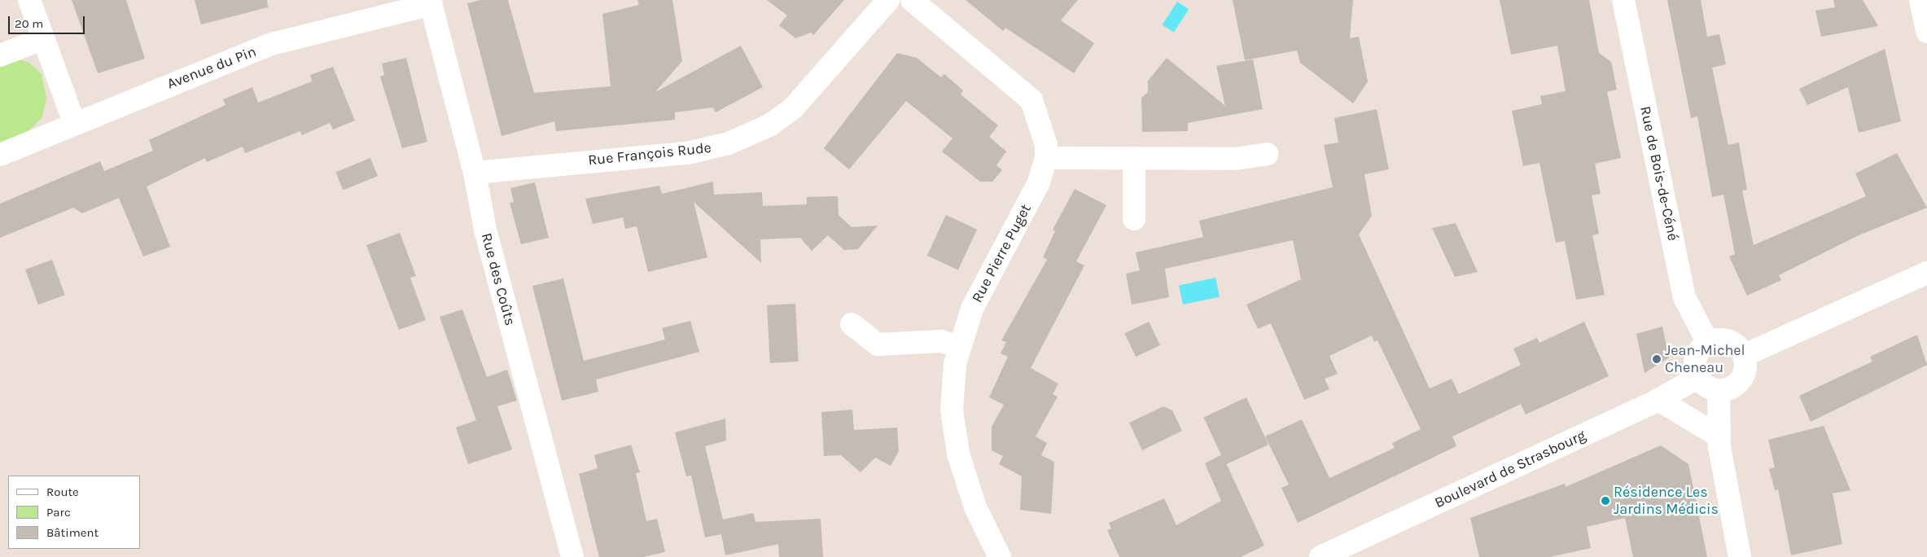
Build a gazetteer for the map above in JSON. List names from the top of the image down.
{
  "streets": {
    "street": [
      "Avenue du Pin",
      "Rue François Rude",
      "Rue de Bois-de-Céné",
      "Rue Pierre Puget",
      "Rue des Coûts",
      "Boulevard de Strasbourg"
    ]
  },
  "crossings": [
    ["Avenue du Pin", "Rue des Coûts"],
    ["Rue François Rude", "Rue des Coûts"],
    ["Rue de Bois-de-Céné", "Boulevard de Strasbourg"]
  ],
  "places": ["Jean-Michel Cheneau", "Résidence Les Jardins Médicis"],
  "legend": ["Route", "Parc", "Bâtiment"],
  "scale_bar": "20 m"
}
